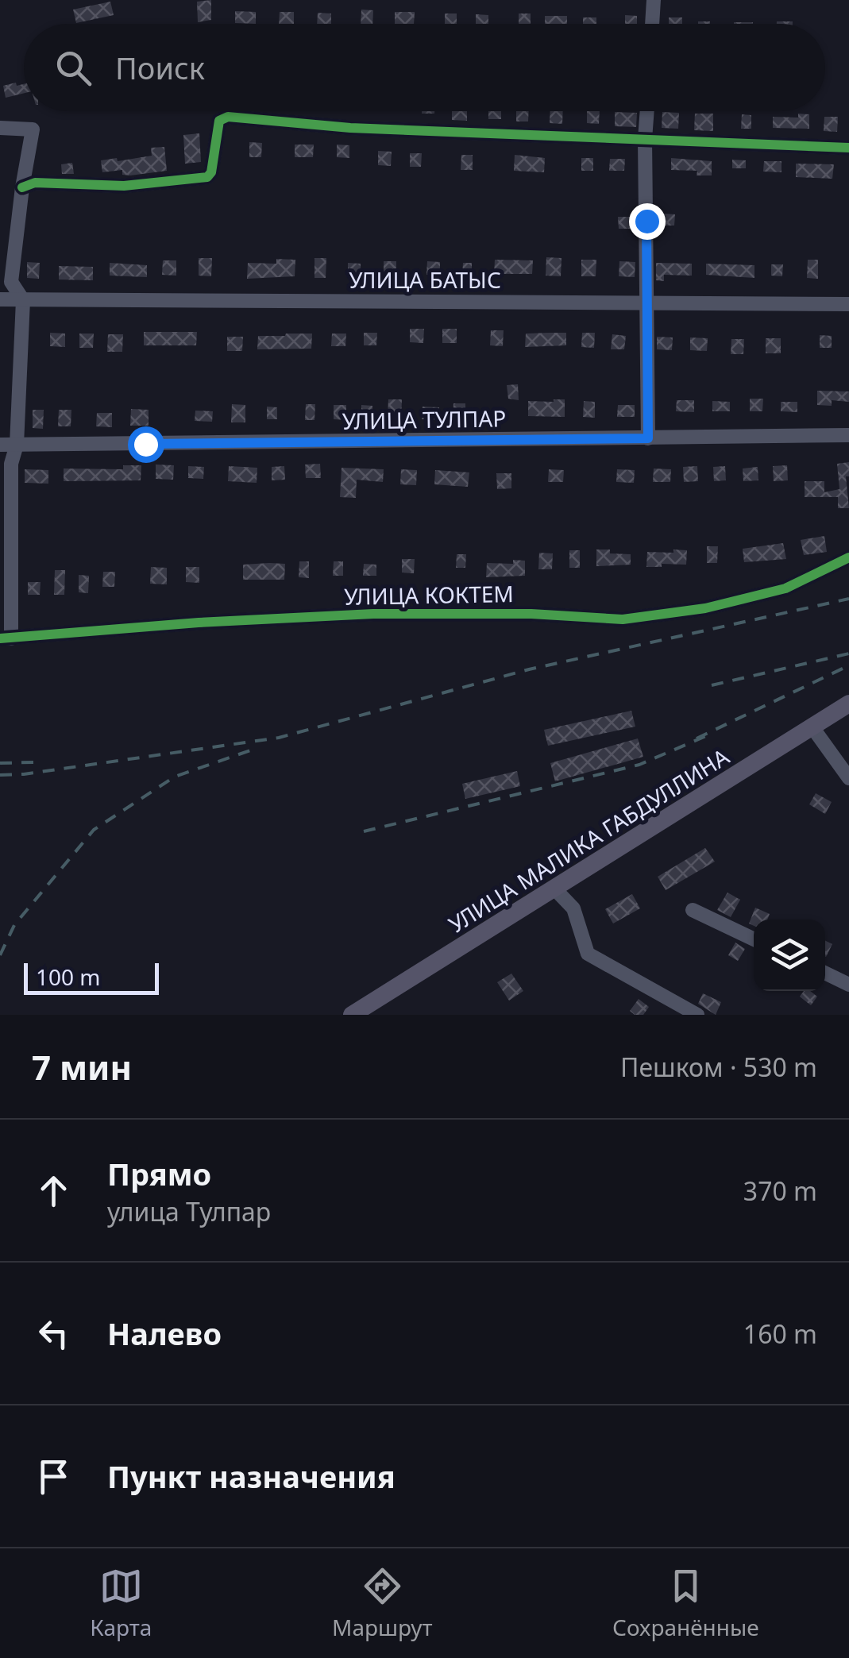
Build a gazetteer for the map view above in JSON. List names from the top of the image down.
{
  "streets": {
    "main road": ["УЛИЦА МАЛИКА ГАБДУЛЛИНА"],
    "street": ["УЛИЦА БАТЫС", "УЛИЦА ТУЛПАР", "УЛИЦА КОКТЕМ"]
  },
  "scale_bar": "100 m",
  "page": {
    "search": "Поиск",
    "scale": "100 m",
    "heading": ["7 мин", "Пешком · 530 m"],
    "list": [
      ["Прямо", "улица Тулпар", "370 m"],
      ["Налево", "160 m"],
      "Пункт назначения"
    ],
    "nav": ["Карта", "Маршрут", "Сохранённые"]
  }
}
